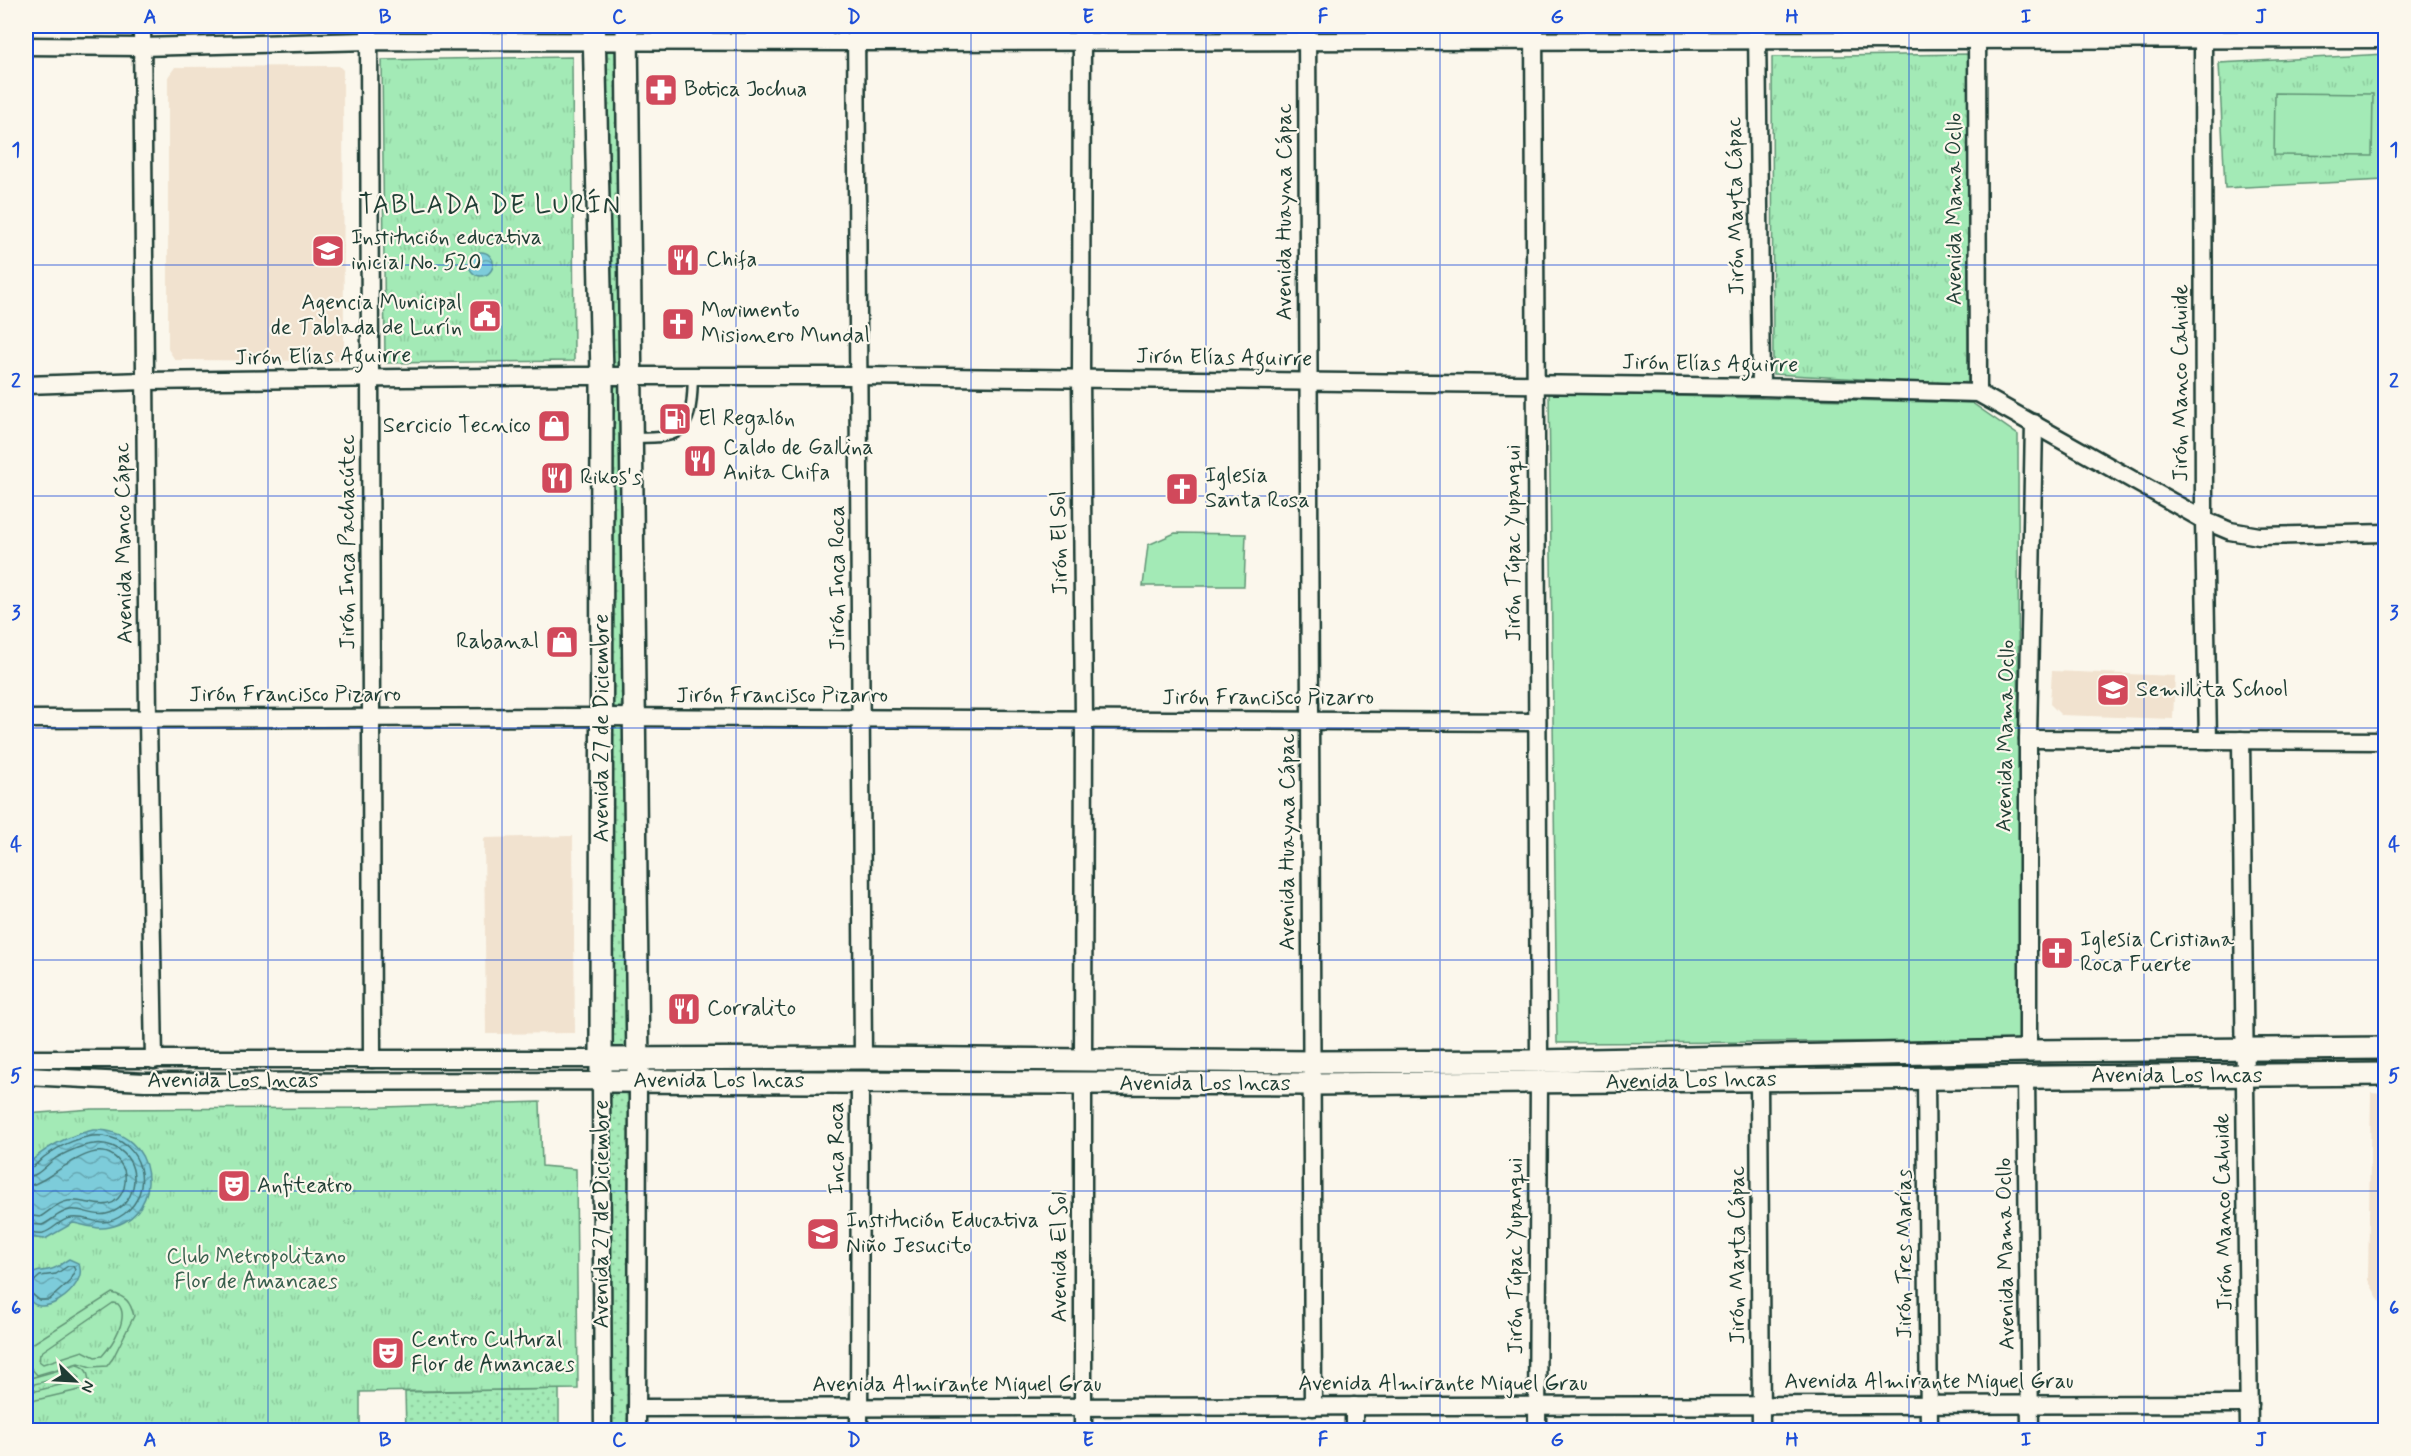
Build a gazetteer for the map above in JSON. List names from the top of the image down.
{
  "streets": {
    "street": [
      "Jirón Mayta Cápac",
      "Avenida Mama Ocllo",
      "Avenida Huayna Cápac",
      "Jirón Elías Aguirre",
      "Jirón Manco Cahuide",
      "Jirón Inca Pachacútec",
      "Avenida Manco Cápac",
      "Jirón El Sol",
      "Jirón Túpac Yupanqui",
      "Jirón Inca Roca",
      "Jirón Francisco Pizarro",
      "Avenida 27 de Diciembre",
      "Avenida Los Incas",
      "Inca Roca",
      "Jirón Tres Marías",
      "Avenida El Sol",
      "Avenida Almirante Miguel Grau"
    ]
  },
  "crossings": [
    ["Jirón Mayta Cápac", "Jirón Elías Aguirre"],
    ["Jirón Mayta Cápac", "Avenida Los Incas"],
    ["Jirón Mayta Cápac", "Avenida Almirante Miguel Grau"],
    ["Avenida Mama Ocllo", "Jirón Elías Aguirre"],
    ["Avenida Mama Ocllo", "Avenida Los Incas"],
    ["Avenida Mama Ocllo", "Avenida Almirante Miguel Grau"],
    ["Avenida Huayna Cápac", "Jirón Elías Aguirre"],
    ["Avenida Huayna Cápac", "Jirón Francisco Pizarro"],
    ["Avenida Huayna Cápac", "Avenida Los Incas"],
    ["Avenida Huayna Cápac", "Avenida Almirante Miguel Grau"],
    ["Jirón Elías Aguirre", "Jirón Manco Cahuide"],
    ["Jirón Elías Aguirre", "Jirón Inca Pachacútec"],
    ["Jirón Elías Aguirre", "Avenida Manco Cápac"],
    ["Jirón Elías Aguirre", "Jirón El Sol"],
    ["Jirón Elías Aguirre", "Jirón Túpac Yupanqui"],
    ["Jirón Elías Aguirre", "Jirón Inca Roca"],
    ["Jirón Elías Aguirre", "Avenida 27 de Diciembre"],
    ["Jirón Manco Cahuide", "Avenida Los Incas"],
    ["Jirón Manco Cahuide", "Avenida Almirante Miguel Grau"],
    ["Jirón Inca Pachacútec", "Jirón Francisco Pizarro"],
    ["Jirón Inca Pachacútec", "Avenida Los Incas"],
    ["Avenida Manco Cápac", "Jirón Francisco Pizarro"],
    ["Avenida Manco Cápac", "Avenida Los Incas"],
    ["Jirón El Sol", "Jirón Francisco Pizarro"],
    ["Jirón El Sol", "Avenida Los Incas"],
    ["Jirón Túpac Yupanqui", "Jirón Francisco Pizarro"],
    ["Jirón Túpac Yupanqui", "Avenida Los Incas"],
    ["Jirón Túpac Yupanqui", "Avenida Almirante Miguel Grau"],
    ["Jirón Inca Roca", "Jirón Francisco Pizarro"],
    ["Jirón Inca Roca", "Avenida Los Incas"],
    ["Jirón Francisco Pizarro", "Avenida 27 de Diciembre"],
    ["Avenida 27 de Diciembre", "Avenida Los Incas"],
    ["Avenida 27 de Diciembre", "Avenida Almirante Miguel Grau"],
    ["Avenida Los Incas", "Inca Roca"],
    ["Avenida Los Incas", "Jirón Tres Marías"],
    ["Avenida Los Incas", "Avenida El Sol"],
    ["Inca Roca", "Avenida Almirante Miguel Grau"],
    ["Jirón Tres Marías", "Avenida Almirante Miguel Grau"],
    ["Avenida El Sol", "Avenida Almirante Miguel Grau"]
  ],
  "districts": ["TABLADA DE LURÍN"],
  "parks": ["Club Metropolitano Flor de Amancaes"],
  "places": {
    "pharmacy": ["Botica Jochua"],
    "school or university": ["Institución educativa inicial No. 520", "Semillita School", "Institución Educativa Niño Jesucito"],
    "restaurant": [
      "Chifa",
      "Caldo de Gallina Anita Chifa",
      "Rikos's",
      "Corralito"
    ],
    "public building": ["Agencia Municipal de Tablada de Lurín"],
    "church": ["Movimento Misionero Mundal", "Iglesia Santa Rosa", "Iglesia Cristiana Roca Fuerte"],
    "fuel station": ["El Regalón"],
    "shop": ["Sercicio Tecnico", "Rabanal"],
    "theatre": ["Anfiteatro", "Centro Cultural Flor de Amancaes"]
  },
  "north": "bottom right",
  "grid": {
    "columns": [
      "A",
      "B",
      "C",
      "D",
      "E",
      "F",
      "G",
      "H",
      "I",
      "J"
    ],
    "rows": [
      "1",
      "2",
      "3",
      "4",
      "5",
      "6"
    ]
  }
}
